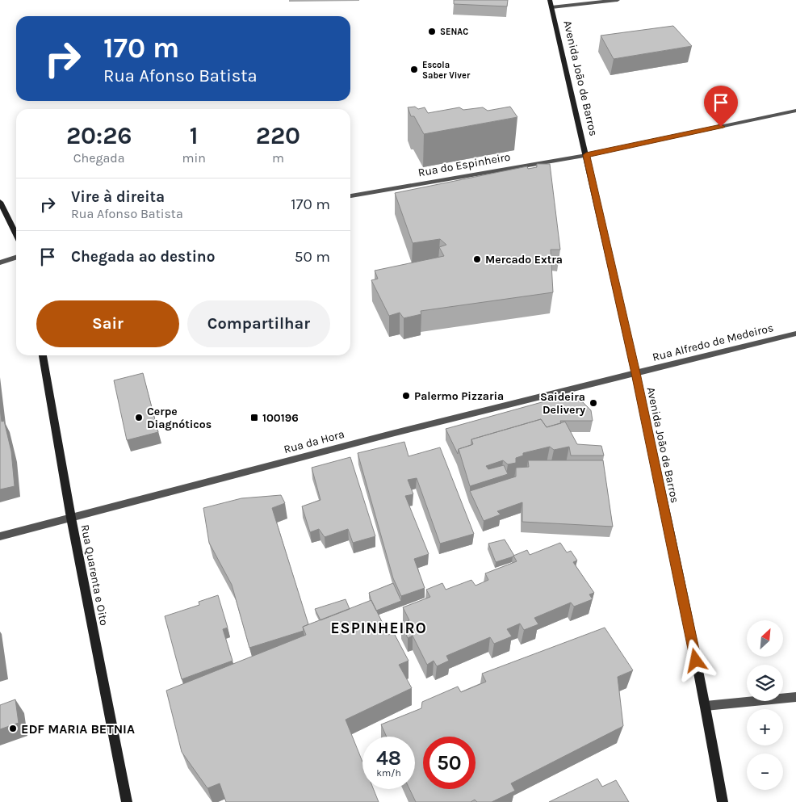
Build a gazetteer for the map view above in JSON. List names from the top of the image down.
{
  "streets": {
    "main road": ["Avenida João de Barros", "Rua Quarenta e Oito"],
    "street": ["Rua do Espinheiro", "Rua Alfredo de Medeiros", "Rua da Hora"]
  },
  "crossings": [
    ["Avenida João de Barros", "Rua do Espinheiro"],
    ["Avenida João de Barros", "Rua Alfredo de Medeiros"],
    ["Avenida João de Barros", "Rua da Hora"],
    ["Rua Alfredo de Medeiros", "Rua da Hora"],
    ["Rua da Hora", "Rua Quarenta e Oito"]
  ],
  "districts": ["ESPINHEIRO"],
  "places": {
    "other": [
      "SENAC",
      "Escola Saber Viver",
      "Mercado Extra",
      "Palermo Pizzaria",
      "Saideira Delivery",
      "Cerpe Diagnóticos",
      "EDF MARIA BETNIA"
    ],
    "transit": ["100196"]
  },
  "north": "top right",
  "page": {
    "turn": ["170 m", "Rua Afonso Batista"],
    "eta": [
      "20:26",
      "Chegada",
      "1",
      "min",
      "220",
      "m"
    ],
    "list": [
      {
        "name": "Vire à direita",
        "note": "Rua Afonso Batista",
        "value": "170 m"
      },
      {
        "name": "Chegada ao destino",
        "value": "50 m"
      }
    ],
    "buttons": ["Sair", "Compartilhar"],
    "map_buttons": ["+", "−"],
    "speed": "48 km/h",
    "limit": "50"
  }
}
